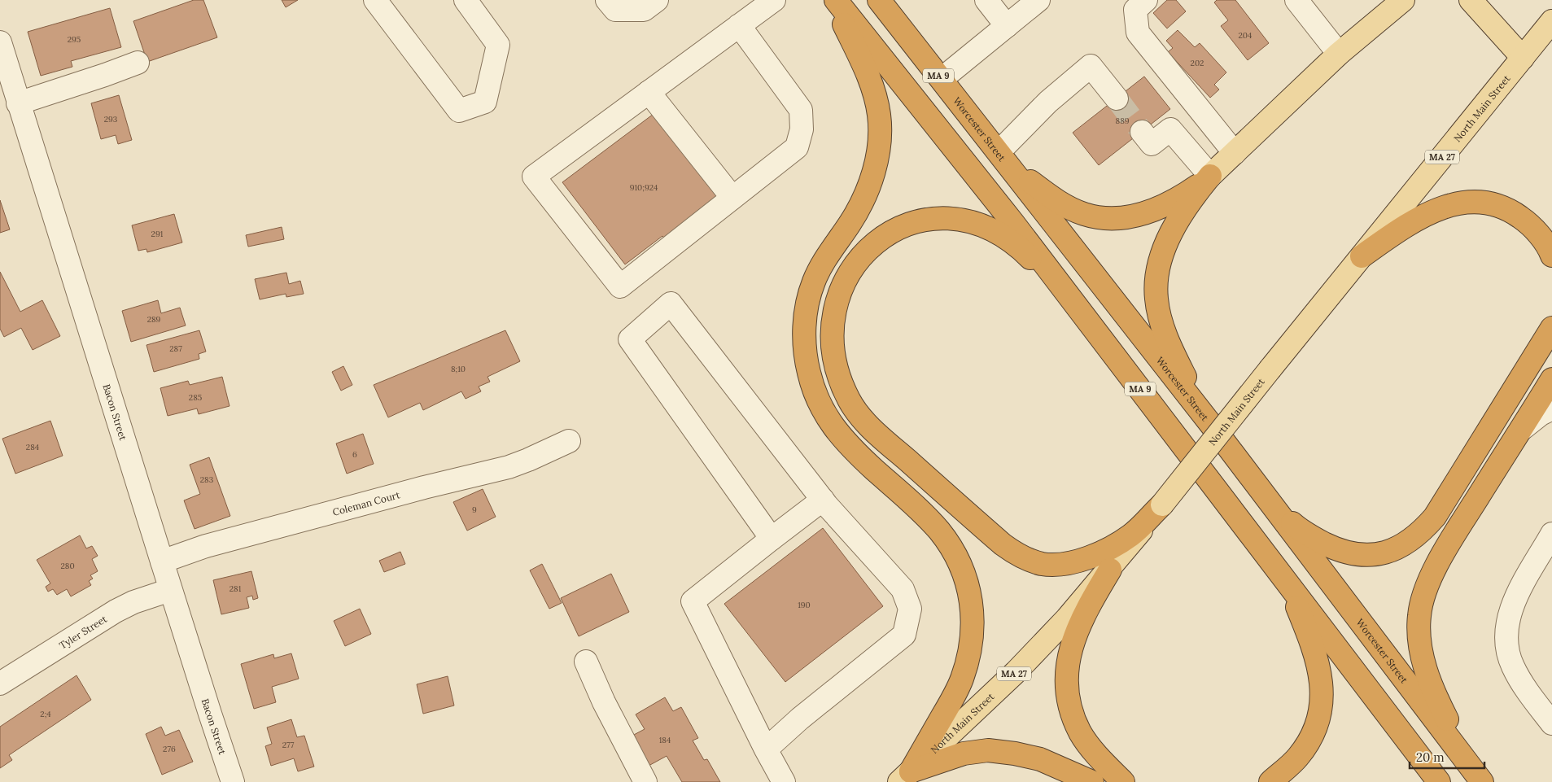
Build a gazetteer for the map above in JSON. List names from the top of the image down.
{
  "streets": {
    "highway": ["MA 9", "Worcester Street"],
    "main road": ["North Main Street", "MA 27"],
    "street": ["Bacon Street", "Coleman Court", "Tyler Street"]
  },
  "crossings": [
    ["Bacon Street", "Coleman Court"],
    ["Bacon Street", "Tyler Street"]
  ],
  "house_numbers": [
    "204",
    "295",
    "202",
    "293",
    "889",
    "910;924",
    "291",
    "289",
    "287",
    "8;10",
    "285",
    "284",
    "6",
    "283",
    "9",
    "280",
    "281",
    "190",
    "2;4",
    "184",
    "277",
    "276"
  ],
  "scale_bar": "20 m"
}
